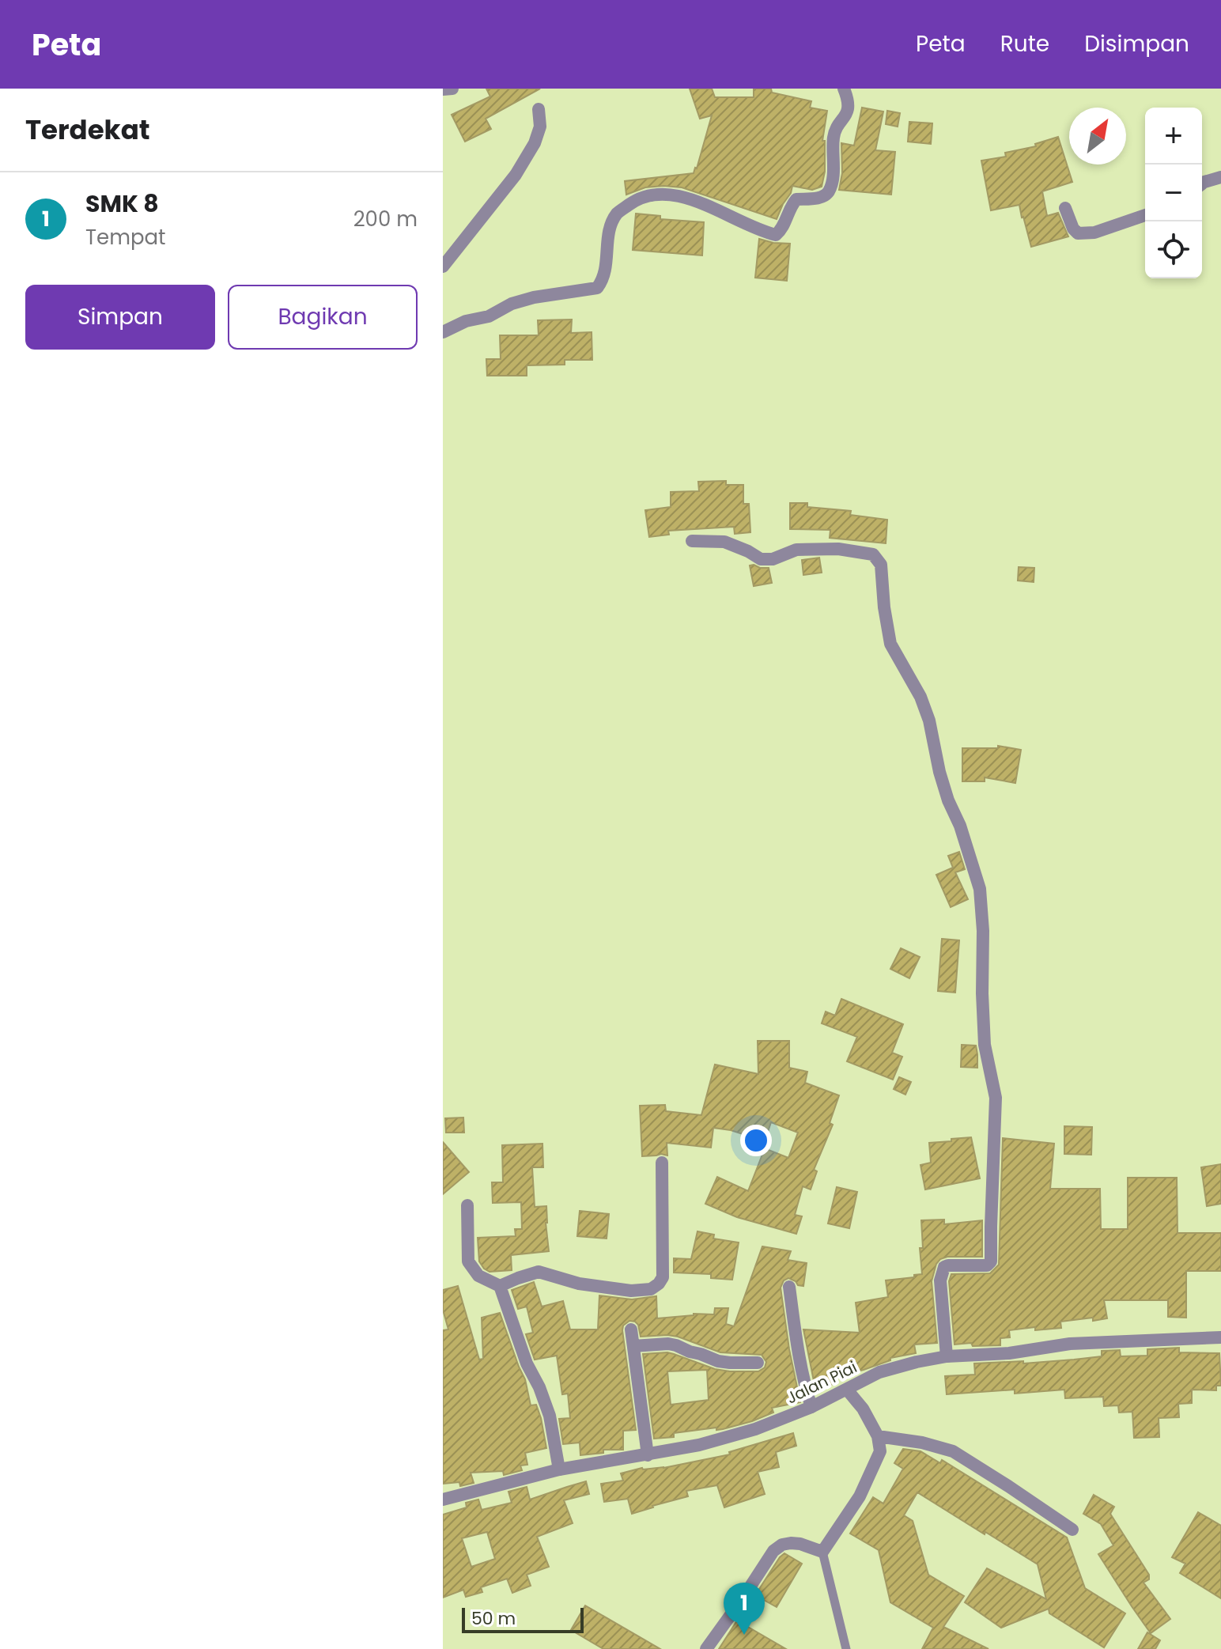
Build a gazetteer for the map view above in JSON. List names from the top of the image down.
{
  "streets": {
    "street": ["Jalan Piai"]
  },
  "scale_bar": "50 m",
  "north": "top right",
  "page": {
    "header": "Peta",
    "nav": ["Peta", "Rute", "Disimpan"],
    "heading": "Terdekat",
    "map_buttons": ["+", "−"],
    "list": [
      {
        "mark": "1",
        "name": "SMK 8",
        "note": "Tempat",
        "value": "200 m"
      }
    ],
    "buttons": ["Simpan", "Bagikan"],
    "pins": "1",
    "scale": "50 m"
  }
}
